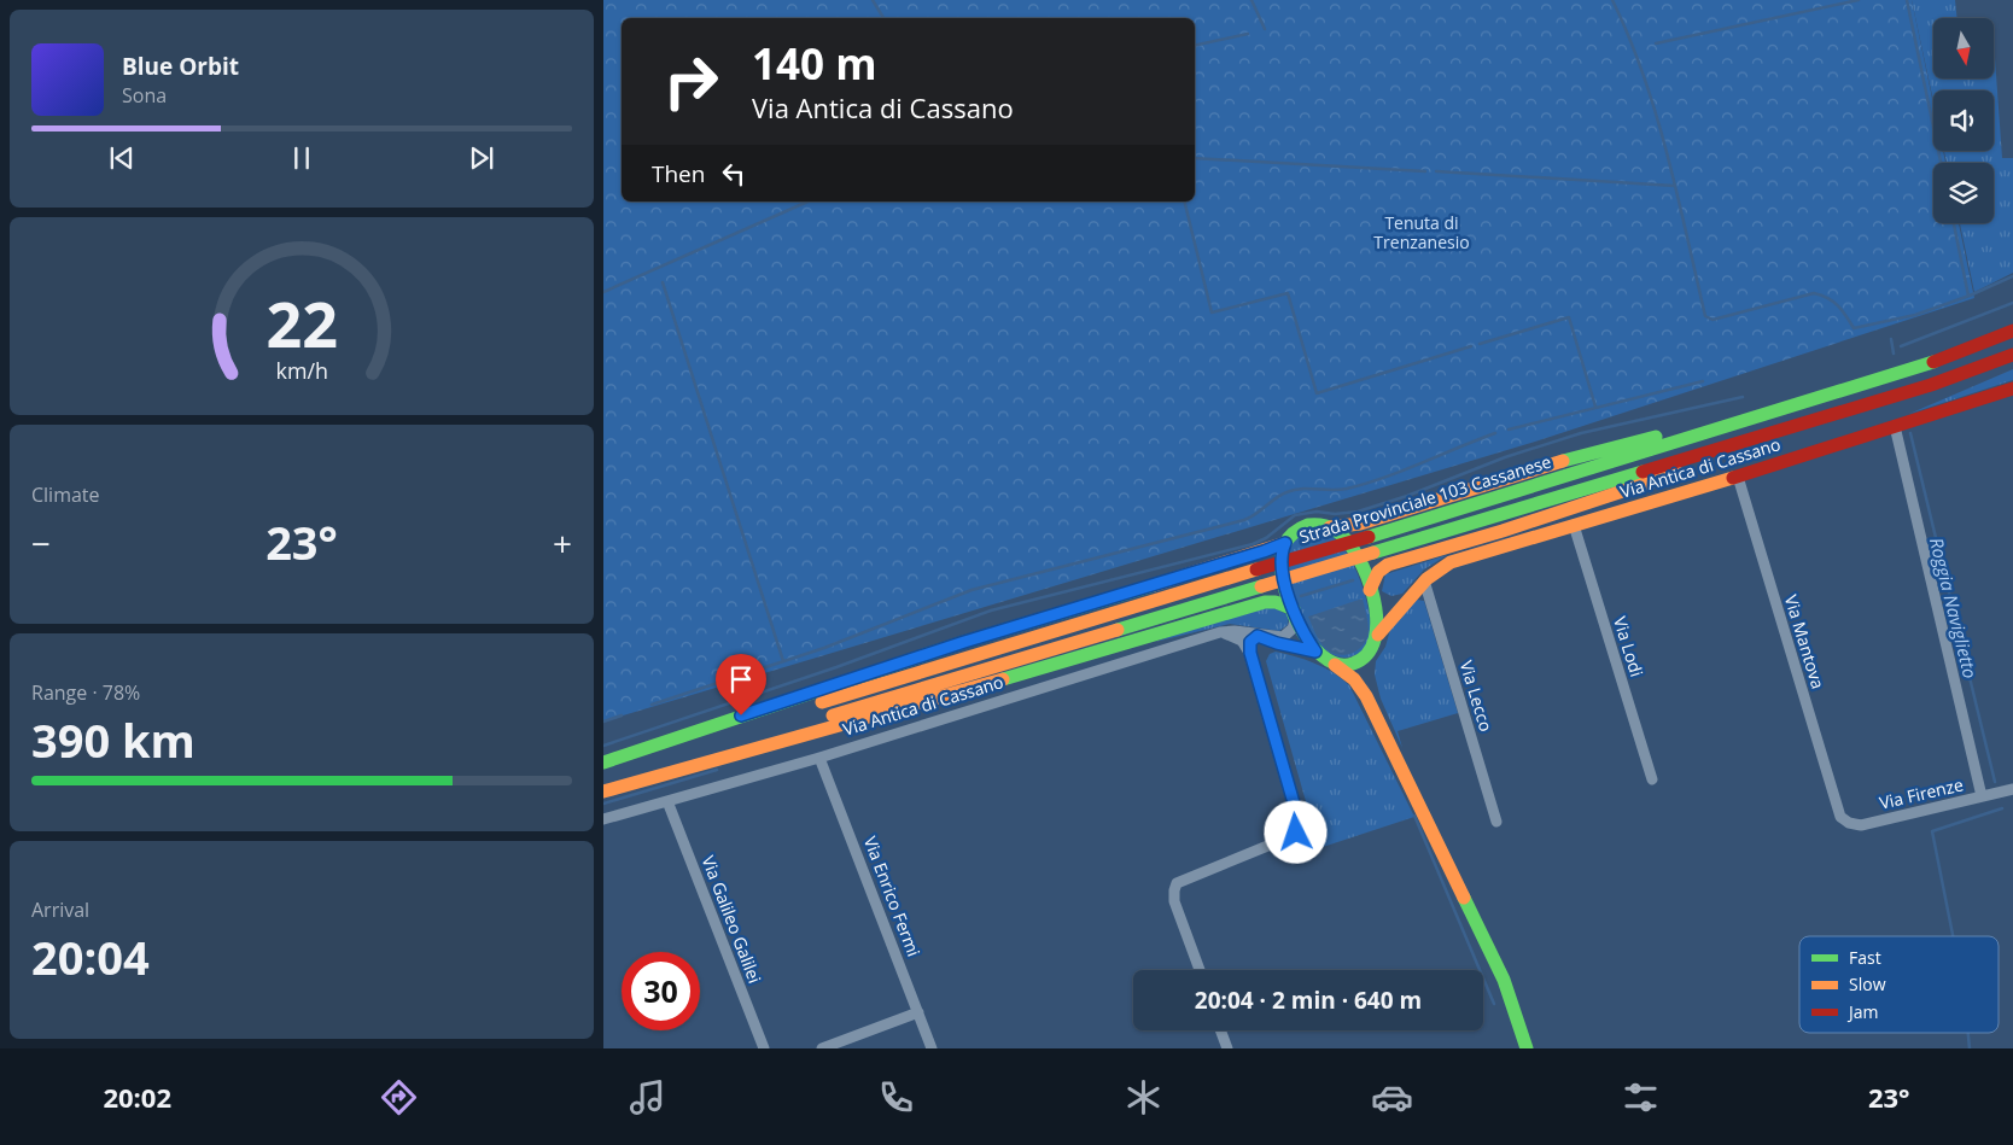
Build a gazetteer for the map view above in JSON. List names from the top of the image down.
{
  "streets": {
    "main road": ["Via Antica di Cassano", "Strada Provinciale 103 Cassanese"],
    "street": [
      "Via Mantova",
      "Via Lodi",
      "Via Lecco",
      "Via Firenze",
      "Via Enrico Fermi",
      "Via Galileo Galilei"
    ]
  },
  "crossings": [
    ["Via Antica di Cassano", "Via Mantova"],
    ["Via Antica di Cassano", "Via Lodi"],
    ["Via Antica di Cassano", "Via Lecco"],
    ["Via Antica di Cassano", "Via Enrico Fermi"],
    ["Via Antica di Cassano", "Via Galileo Galilei"],
    ["Via Mantova", "Via Firenze"]
  ],
  "water": ["Roggia Naviglietto"],
  "parks": ["Tenuta di Trenzanesio"],
  "legend": ["Fast", "Slow", "Jam"],
  "north": "bottom",
  "page": {
    "turn": ["140 m", "Via Antica di Cassano"],
    "song": ["Blue Orbit", "Sona"],
    "then": "Then",
    "tile": [
      "Climate",
      ["Range · 78%", "390 km"],
      ["Arrival", "20:04"]
    ],
    "heat": ["−", "23°", "+"],
    "limit": "30",
    "trip": "20:04 · 2 min · 640 m",
    "tabs": ["20:02", "23°"],
    "gauge": ["22", "km/h"]
  }
}
